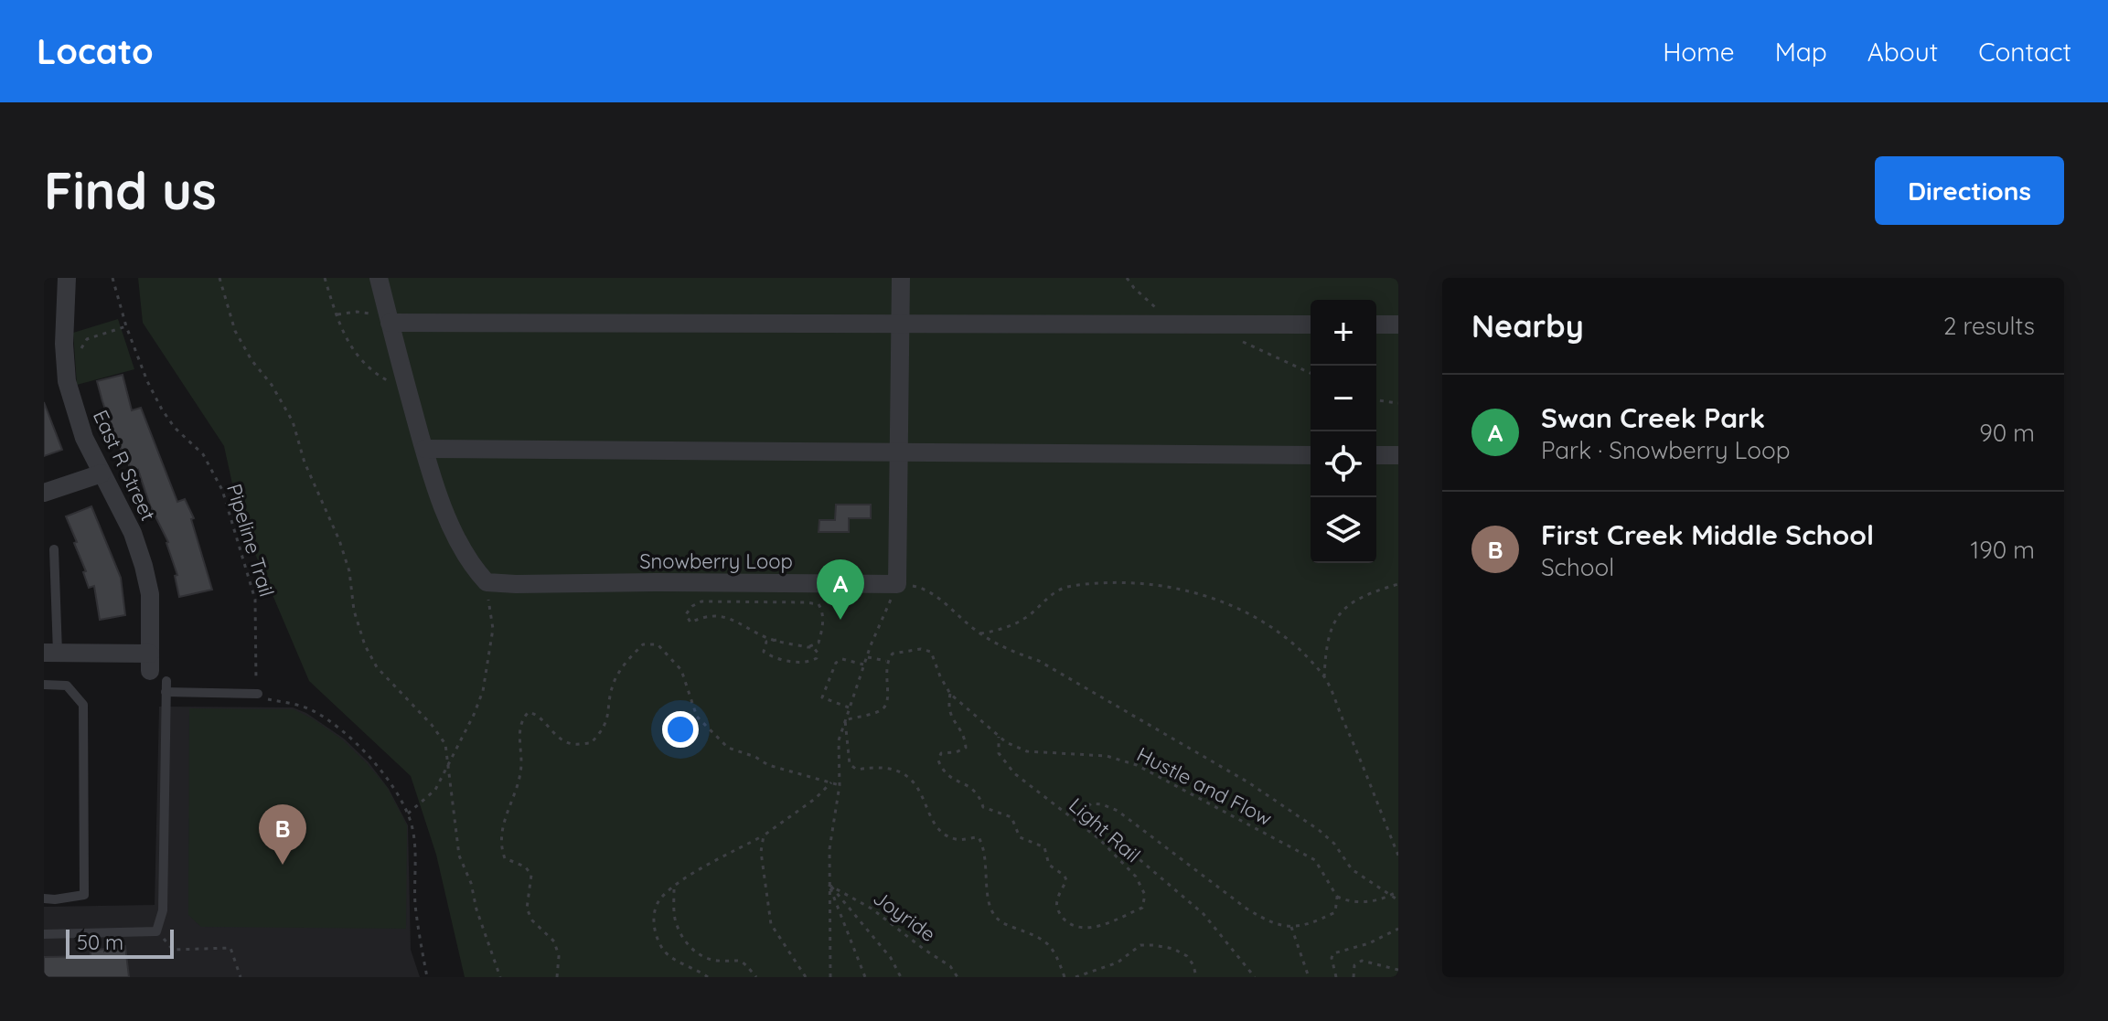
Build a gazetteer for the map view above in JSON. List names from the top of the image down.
{
  "streets": {
    "street": ["East R Street", "Snowberry Loop"],
    "path": [
      "Pipeline Trail",
      "Hustle and Flow",
      "Light Rail",
      "Joyride"
    ]
  },
  "crossings": [
    ["Hustle and Flow", "Light Rail"]
  ],
  "scale_bar": "50 m",
  "page": {
    "header": "Locato",
    "nav": [
      "Home",
      "Map",
      "About",
      "Contact"
    ],
    "buttons": "Directions",
    "title": "Find us",
    "heading": ["Nearby", "2 results"],
    "map_buttons": ["+", "−"],
    "list": [
      {
        "mark": "A",
        "name": "Swan Creek Park",
        "note": "Park · Snowberry Loop",
        "value": "90 m"
      },
      {
        "mark": "B",
        "name": "First Creek Middle School",
        "note": "School",
        "value": "190 m"
      }
    ],
    "pins": ["A", "B"],
    "scale": "50 m"
  }
}
